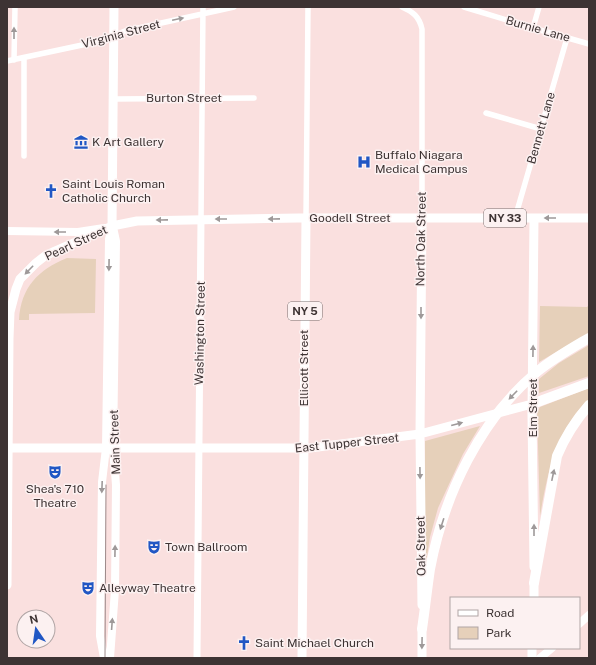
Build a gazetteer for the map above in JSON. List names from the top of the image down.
{
  "streets": {
    "main road": [
      "Goodell Street",
      "NY 33",
      "North Oak Street",
      "Pearl Street",
      "NY 5",
      "Ellicott Street",
      "Elm Street",
      "Main Street",
      "East Tupper Street",
      "Oak Street"
    ],
    "street": [
      "Burnie Lane",
      "Virginia Street",
      "Burton Street",
      "Bennett Lane",
      "Washington Street"
    ]
  },
  "crossings": [
    ["Burnie Lane", "Bennett Lane"],
    ["Virginia Street", "Washington Street"],
    ["Burton Street", "Washington Street"],
    ["Bennett Lane", "Goodell Street"],
    ["Goodell Street", "North Oak Street"],
    ["Goodell Street", "Pearl Street"],
    ["Goodell Street", "Washington Street"],
    ["Goodell Street", "Ellicott Street"],
    ["Goodell Street", "Elm Street"],
    ["North Oak Street", "East Tupper Street"],
    ["North Oak Street", "Oak Street"],
    ["Pearl Street", "East Tupper Street"],
    ["Washington Street", "East Tupper Street"],
    ["Ellicott Street", "East Tupper Street"],
    ["Elm Street", "East Tupper Street"],
    ["Main Street", "East Tupper Street"],
    ["East Tupper Street", "Oak Street"]
  ],
  "one_way": [
    "Virginia Street",
    "Goodell Street",
    "North Oak Street",
    "Elm Street",
    "Oak Street"
  ],
  "places": {
    "museum": ["K Art Gallery"],
    "hospital": ["Buffalo Niagara Medical Campus"],
    "church": ["Saint Louis Roman Catholic Church", "Saint Michael Church"],
    "theatre": ["Shea's 710 Theatre", "Town Ballroom", "Alleyway Theatre"]
  },
  "legend": ["Road", "Park"],
  "north": "top"
}
